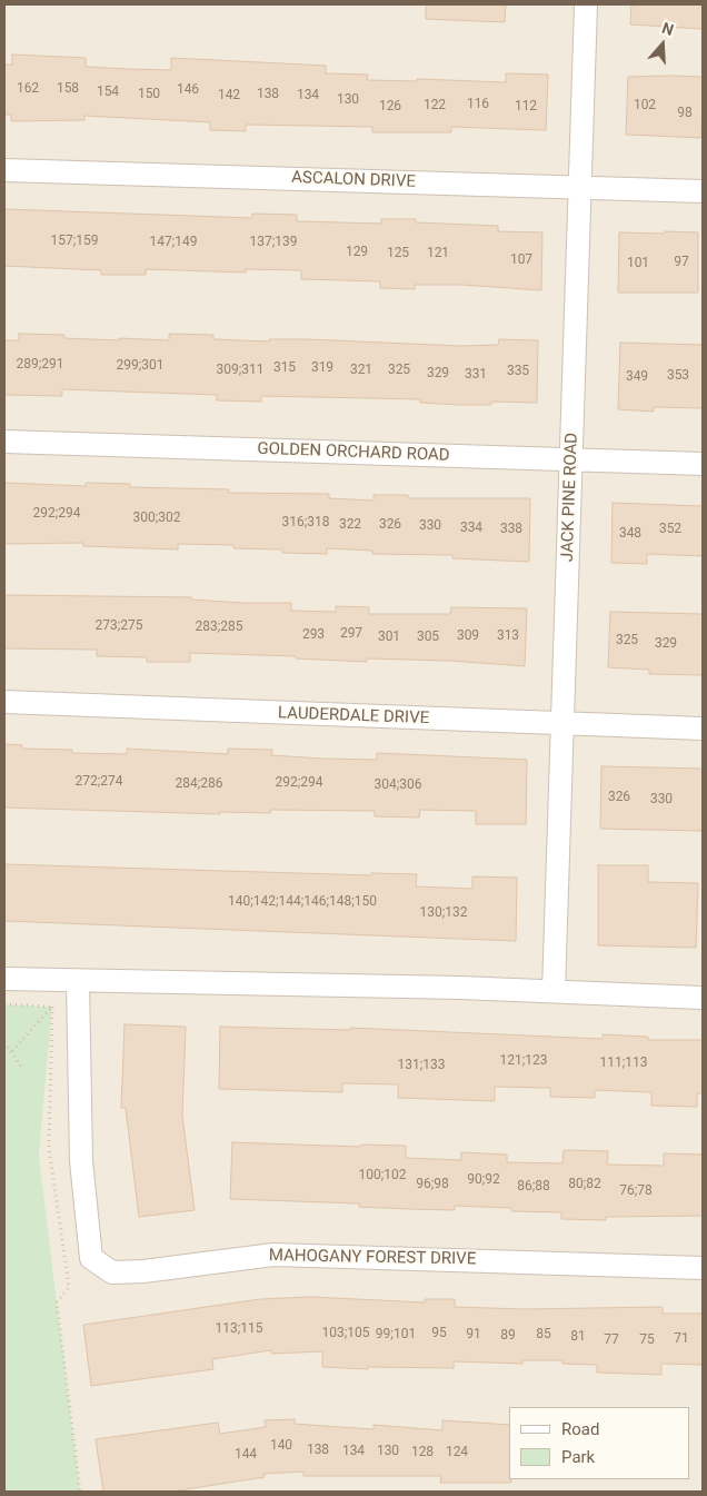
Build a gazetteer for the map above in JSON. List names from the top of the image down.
{
  "streets": {
    "street": [
      "ASCALON DRIVE",
      "GOLDEN ORCHARD ROAD",
      "JACK PINE ROAD",
      "LAUDERDALE DRIVE",
      "MAHOGANY FOREST DRIVE"
    ]
  },
  "crossings": [
    ["ASCALON DRIVE", "JACK PINE ROAD"],
    ["GOLDEN ORCHARD ROAD", "JACK PINE ROAD"],
    ["JACK PINE ROAD", "LAUDERDALE DRIVE"]
  ],
  "house_numbers": [
    "162",
    "158",
    "146",
    "154",
    "150",
    "138",
    "142",
    "134",
    "130",
    "116",
    "122",
    "102",
    "126",
    "112",
    "98",
    "157;159",
    "147;149",
    "137;139",
    "129",
    "125",
    "121",
    "107",
    "97",
    "101",
    "289;291",
    "299;301",
    "315",
    "319",
    "309;311",
    "321",
    "325",
    "335",
    "329",
    "331",
    "353",
    "349",
    "292;294",
    "300;302",
    "316;318",
    "322",
    "326",
    "330",
    "334",
    "338",
    "352",
    "348",
    "273;275",
    "283;285",
    "297",
    "293",
    "309",
    "313",
    "301",
    "305",
    "325",
    "329",
    "272;274",
    "292;294",
    "284;286",
    "304;306",
    "326",
    "330",
    "140;142;144;146;148;150",
    "130;132",
    "121;123",
    "111;113",
    "131;133",
    "100;102",
    "90;92",
    "96;98",
    "80;82",
    "86;88",
    "76;78",
    "113;115",
    "103;105",
    "95",
    "99;101",
    "91",
    "85",
    "89",
    "81",
    "71",
    "77",
    "75",
    "140",
    "138",
    "134",
    "130",
    "128",
    "124",
    "144"
  ],
  "legend": ["Road", "Park"],
  "north": "top"
}
